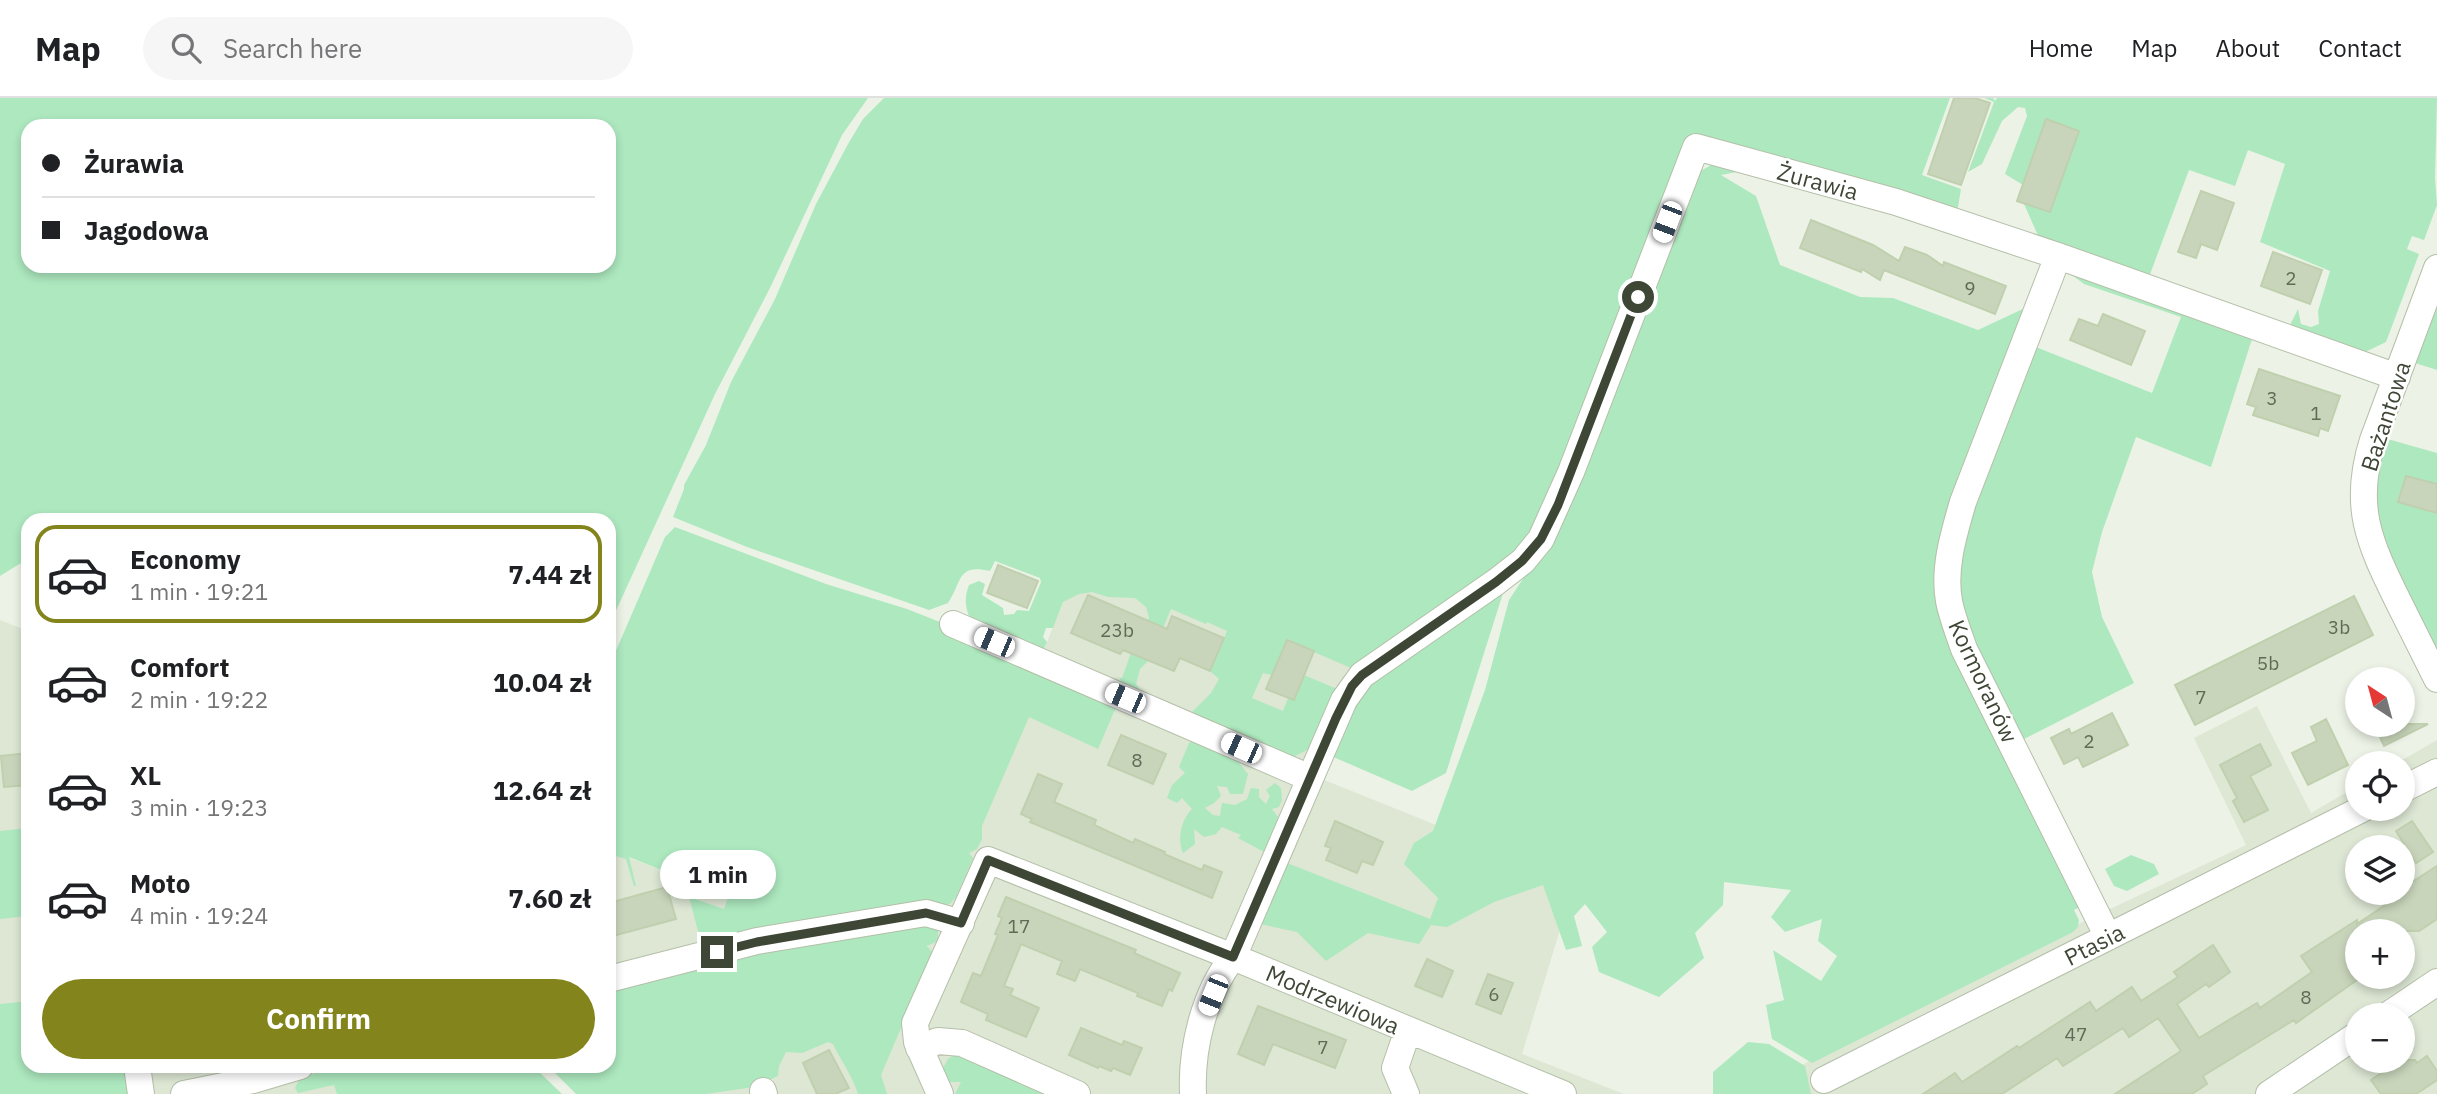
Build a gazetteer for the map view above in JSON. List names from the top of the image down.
{
  "streets": {
    "street": [
      "Żurawia",
      "Bażantowa",
      "Kormoranów",
      "Ptasia",
      "Modrzewiowa"
    ]
  },
  "crossings": [
    ["Żurawia", "Bażantowa"],
    ["Żurawia", "Kormoranów"],
    ["Kormoranów", "Ptasia"]
  ],
  "house_numbers": [
    "2",
    "9",
    "3",
    "1",
    "3b",
    "23b",
    "5b",
    "7",
    "2",
    "8",
    "17",
    "6",
    "8",
    "47",
    "7"
  ],
  "north": "top left",
  "page": {
    "header": "Map",
    "search": "Search here",
    "nav": [
      "Home",
      "Map",
      "About",
      "Contact"
    ],
    "banner": ["Żurawia", "Jagodowa"],
    "list": [
      {
        "name": "Economy",
        "note": "1 min · 19:21",
        "value": "7.44 zł"
      },
      {
        "name": "Comfort",
        "note": "2 min · 19:22",
        "value": "10.04 zł"
      },
      {
        "name": "XL",
        "note": "3 min · 19:23",
        "value": "12.64 zł"
      },
      {
        "name": "Moto",
        "note": "4 min · 19:24",
        "value": "7.60 zł"
      }
    ],
    "map_buttons": ["+", "−"],
    "bubble": "1 min",
    "buttons": "Confirm"
  }
}
